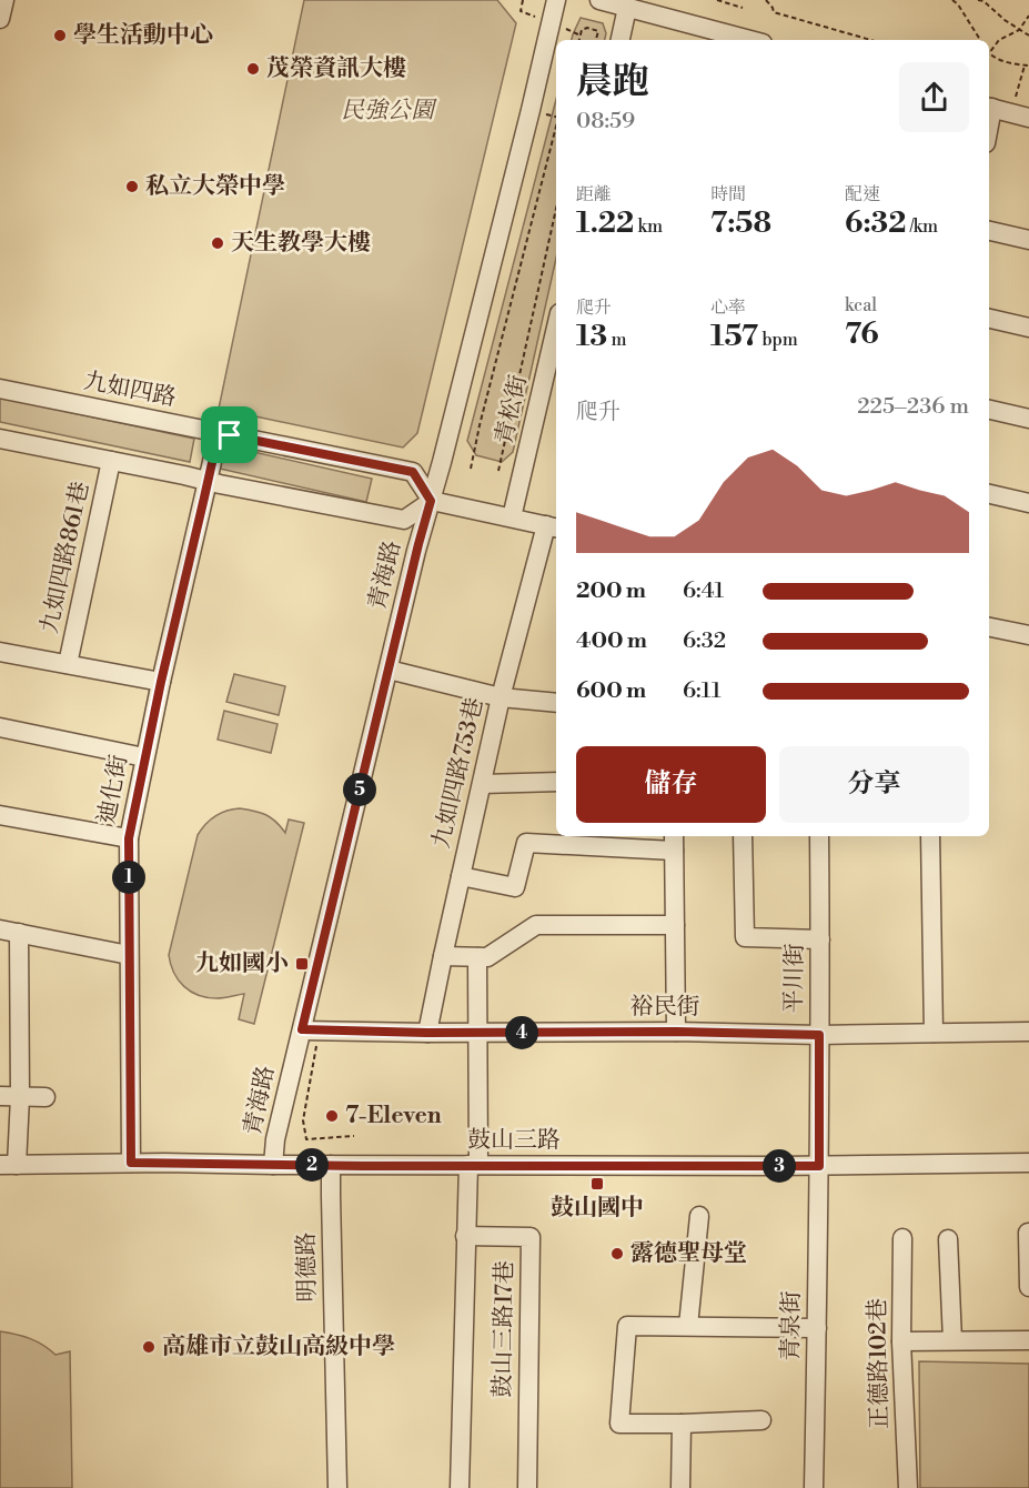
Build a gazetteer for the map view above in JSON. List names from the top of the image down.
{
  "streets": {
    "street": [
      "九如四路",
      "青松街",
      "九如四路861巷",
      "青海路",
      "九如四路753巷",
      "迪化街",
      "平川街",
      "裕民街",
      "鼓山三路",
      "明德路",
      "青泉街",
      "鼓山三路17巷",
      "正德路102巷"
    ]
  },
  "crossings": [
    ["九如四路", "青海路"],
    ["九如四路", "迪化街"],
    ["青海路", "裕民街"],
    ["青海路", "鼓山三路"],
    ["九如四路753巷", "裕民街"],
    ["迪化街", "鼓山三路"],
    ["平川街", "裕民街"],
    ["平川街", "鼓山三路"],
    ["平川街", "青泉街"],
    ["裕民街", "鼓山三路17巷"],
    ["鼓山三路", "明德路"],
    ["鼓山三路", "青泉街"],
    ["鼓山三路", "鼓山三路17巷"]
  ],
  "parks": ["民強公園"],
  "places": {
    "other": [
      "學生活動中心",
      "茂榮資訊大樓",
      "私立大榮中學",
      "天生教學大樓",
      "7-Eleven",
      "露德聖母堂",
      "高雄市立鼓山高級中學"
    ],
    "transit": ["九如國小", "鼓山國中"]
  },
  "page": {
    "heading": ["晨跑", "08:59"],
    "stats": [
      ["距離", "1.22 km"],
      ["時間", "7:58"],
      ["配速", "6:32 /km"],
      ["爬升", "13 m"],
      ["心率", "157 bpm"],
      ["kcal", "76"]
    ],
    "chart": ["爬升", "225–236 m"],
    "list": [
      {
        "name": "200 m",
        "note": "6:41"
      },
      {
        "name": "400 m",
        "note": "6:32"
      },
      {
        "name": "600 m",
        "note": "6:11"
      }
    ],
    "buttons": ["儲存", "分享"],
    "pins": [
      "5",
      "1",
      "4",
      "2",
      "3"
    ]
  }
}
